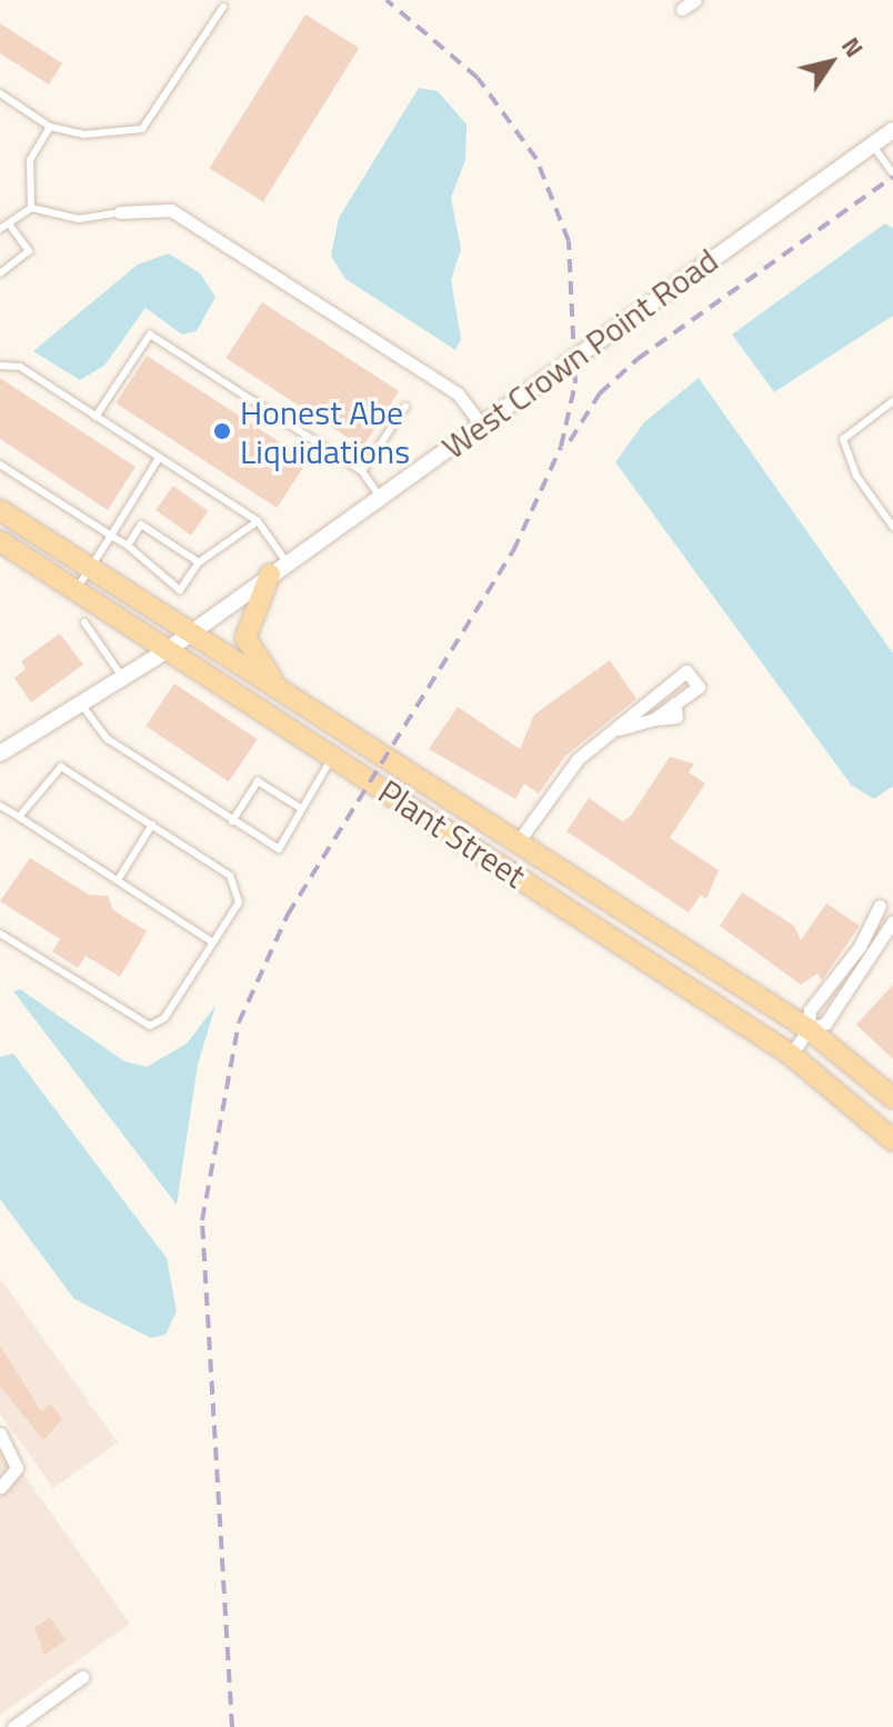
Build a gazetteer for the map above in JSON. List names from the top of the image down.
{
  "streets": {
    "main road": ["Plant Street"],
    "street": ["West Crown Point Road"]
  },
  "crossings": [
    ["West Crown Point Road", "Plant Street"]
  ],
  "places": ["Honest Abe Liquidations"],
  "north": "top right"
}
